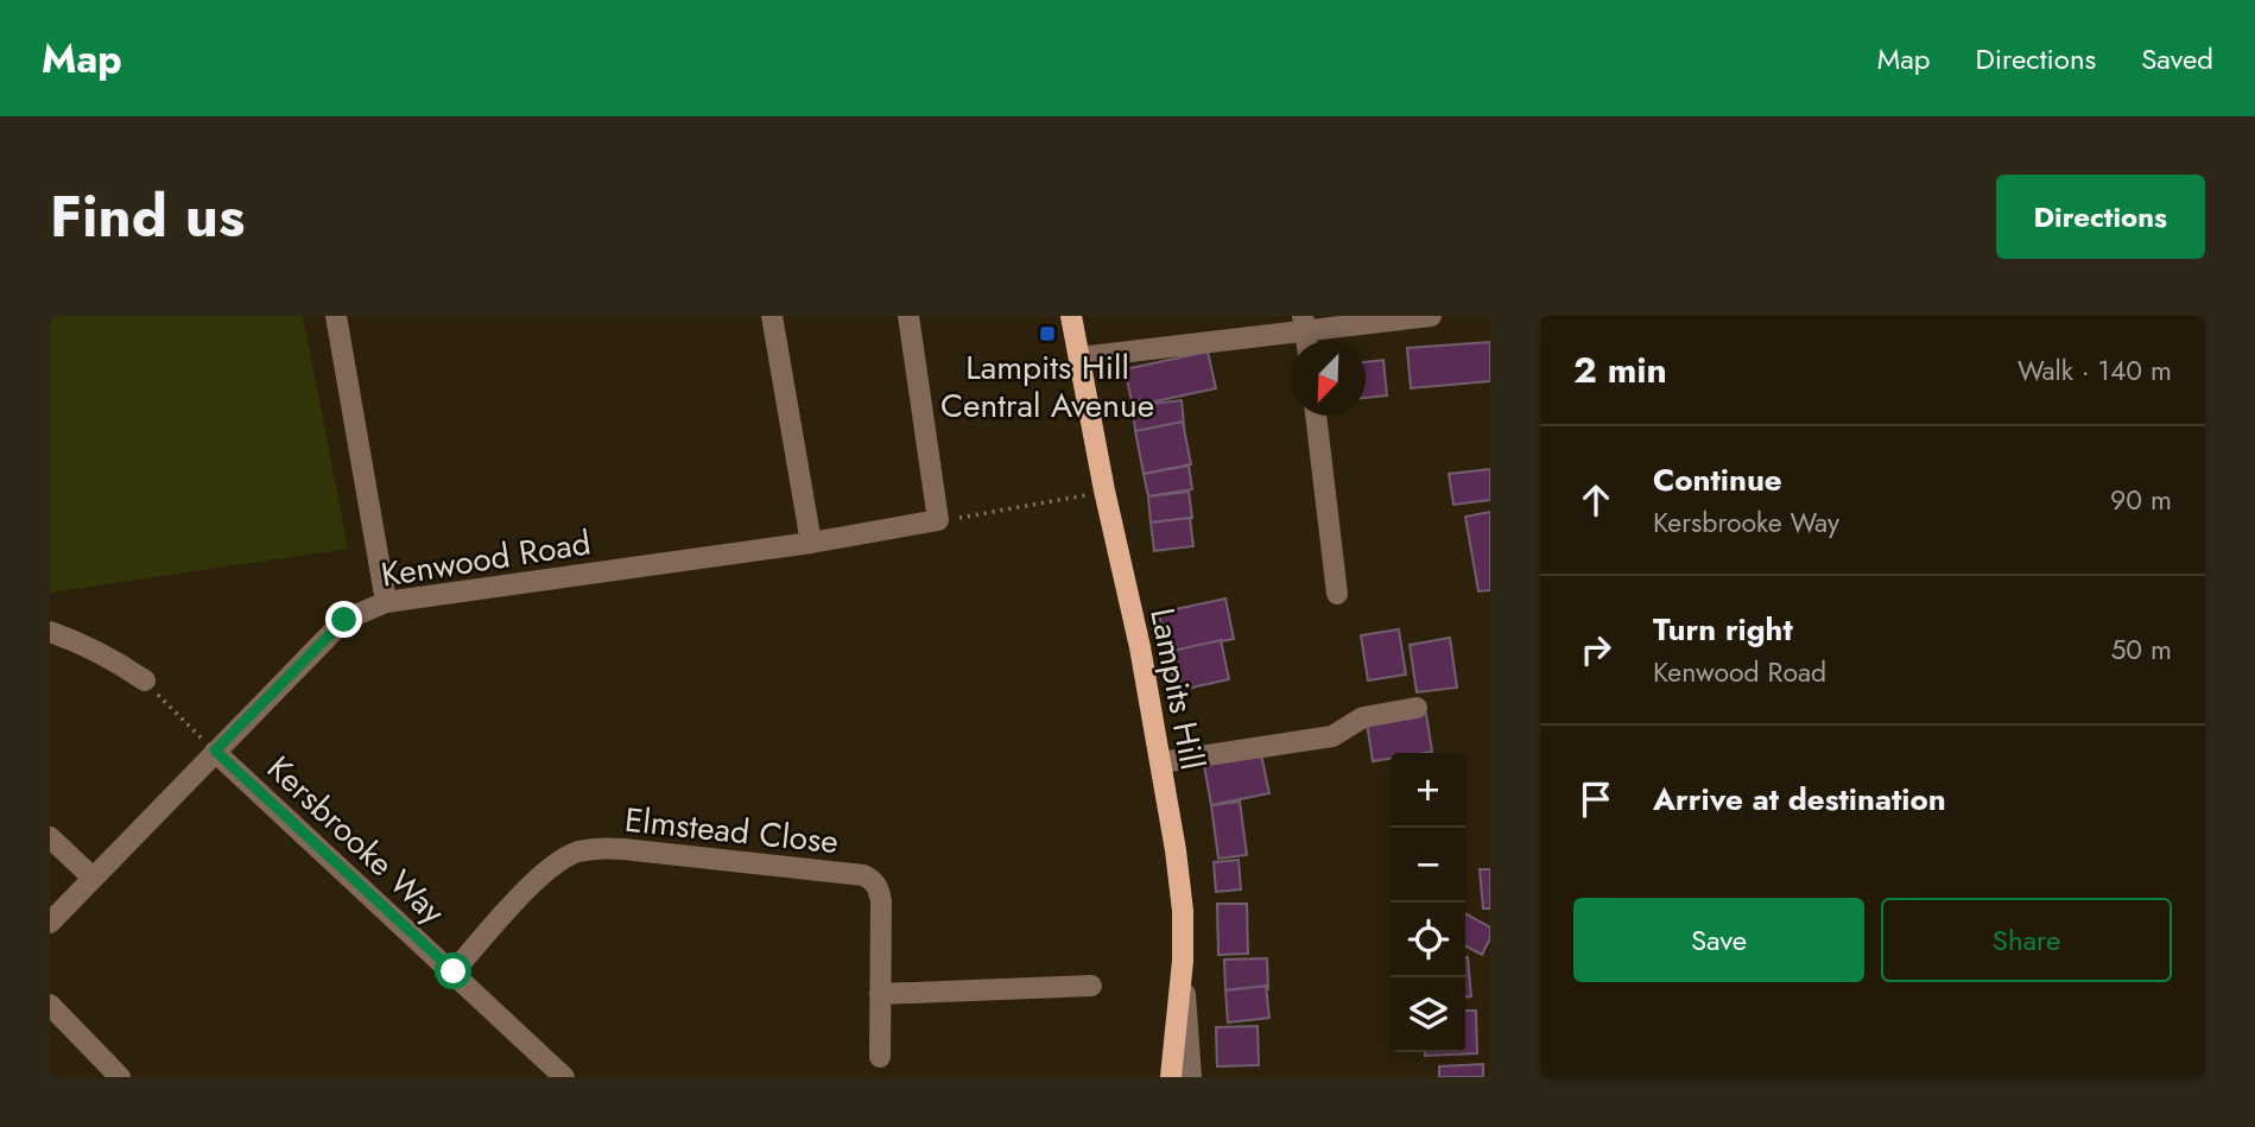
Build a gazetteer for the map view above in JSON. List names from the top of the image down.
{
  "streets": {
    "main road": ["Lampits Hill"],
    "street": ["Kenwood Road", "Elmstead Close", "Kersbrooke Way"]
  },
  "crossings": [
    ["Kenwood Road", "Kersbrooke Way"],
    ["Elmstead Close", "Kersbrooke Way"]
  ],
  "places": {
    "transit": ["Lampits Hill Central Avenue"]
  },
  "north": "bottom left",
  "page": {
    "header": "Map",
    "nav": ["Map", "Directions", "Saved"],
    "title": "Find us",
    "buttons": [
      "Directions",
      ["Save", "Share"]
    ],
    "heading": ["2 min", "Walk · 140 m"],
    "list": [
      ["Continue", "Kersbrooke Way", "90 m"],
      ["Turn right", "Kenwood Road", "50 m"],
      "Arrive at destination"
    ],
    "map_buttons": ["+", "−"]
  }
}
